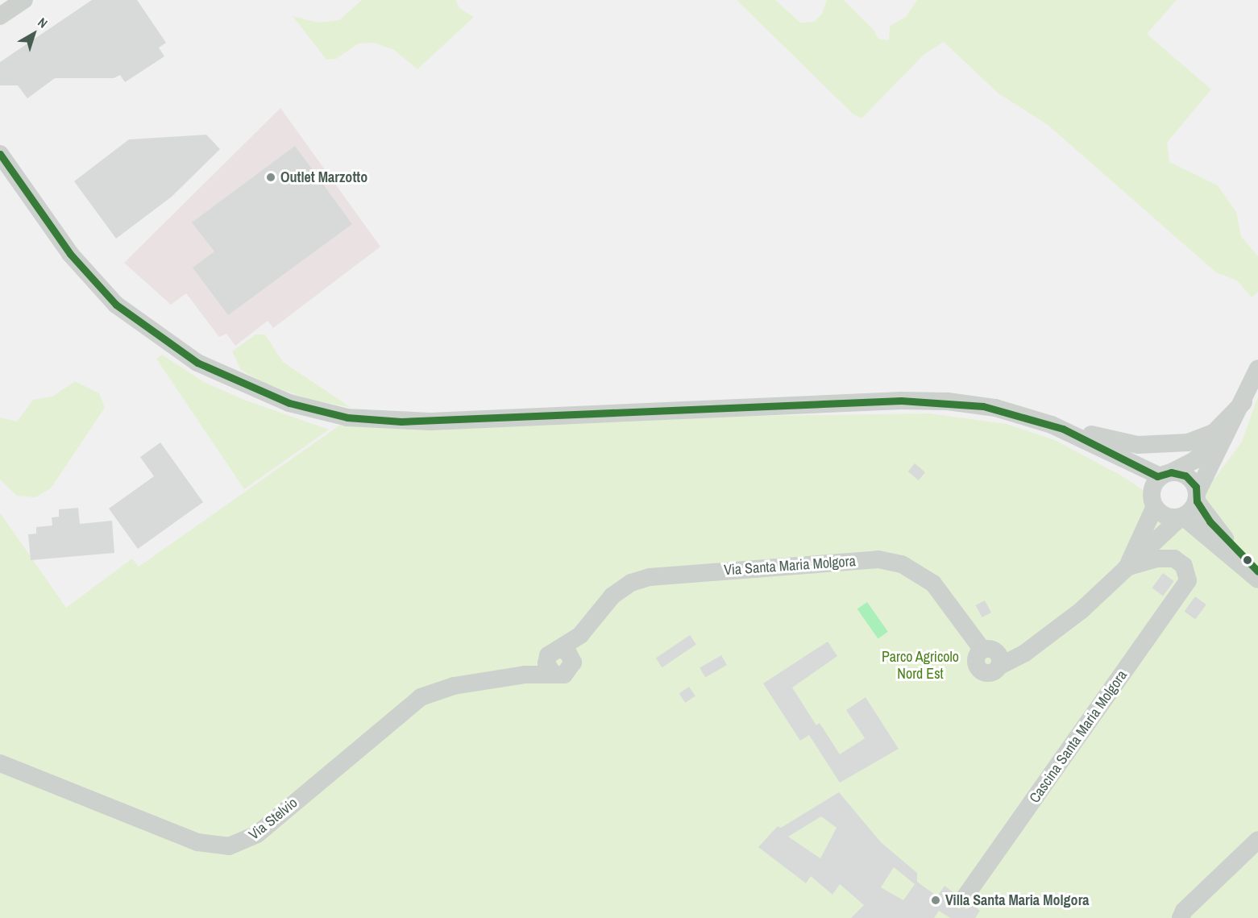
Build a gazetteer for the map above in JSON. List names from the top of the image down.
{
  "streets": {
    "street": ["Via Santa Maria Molgora", "Cascina Santa Maria Molgora", "Via Stelvio"]
  },
  "crossings": [
    ["Via Santa Maria Molgora", "Cascina Santa Maria Molgora"],
    ["Via Santa Maria Molgora", "Via Stelvio"]
  ],
  "parks": ["Parco Agricolo Nord Est"],
  "places": ["Outlet Marzotto", "Villa Santa Maria Molgora"],
  "north": "top right"
}
